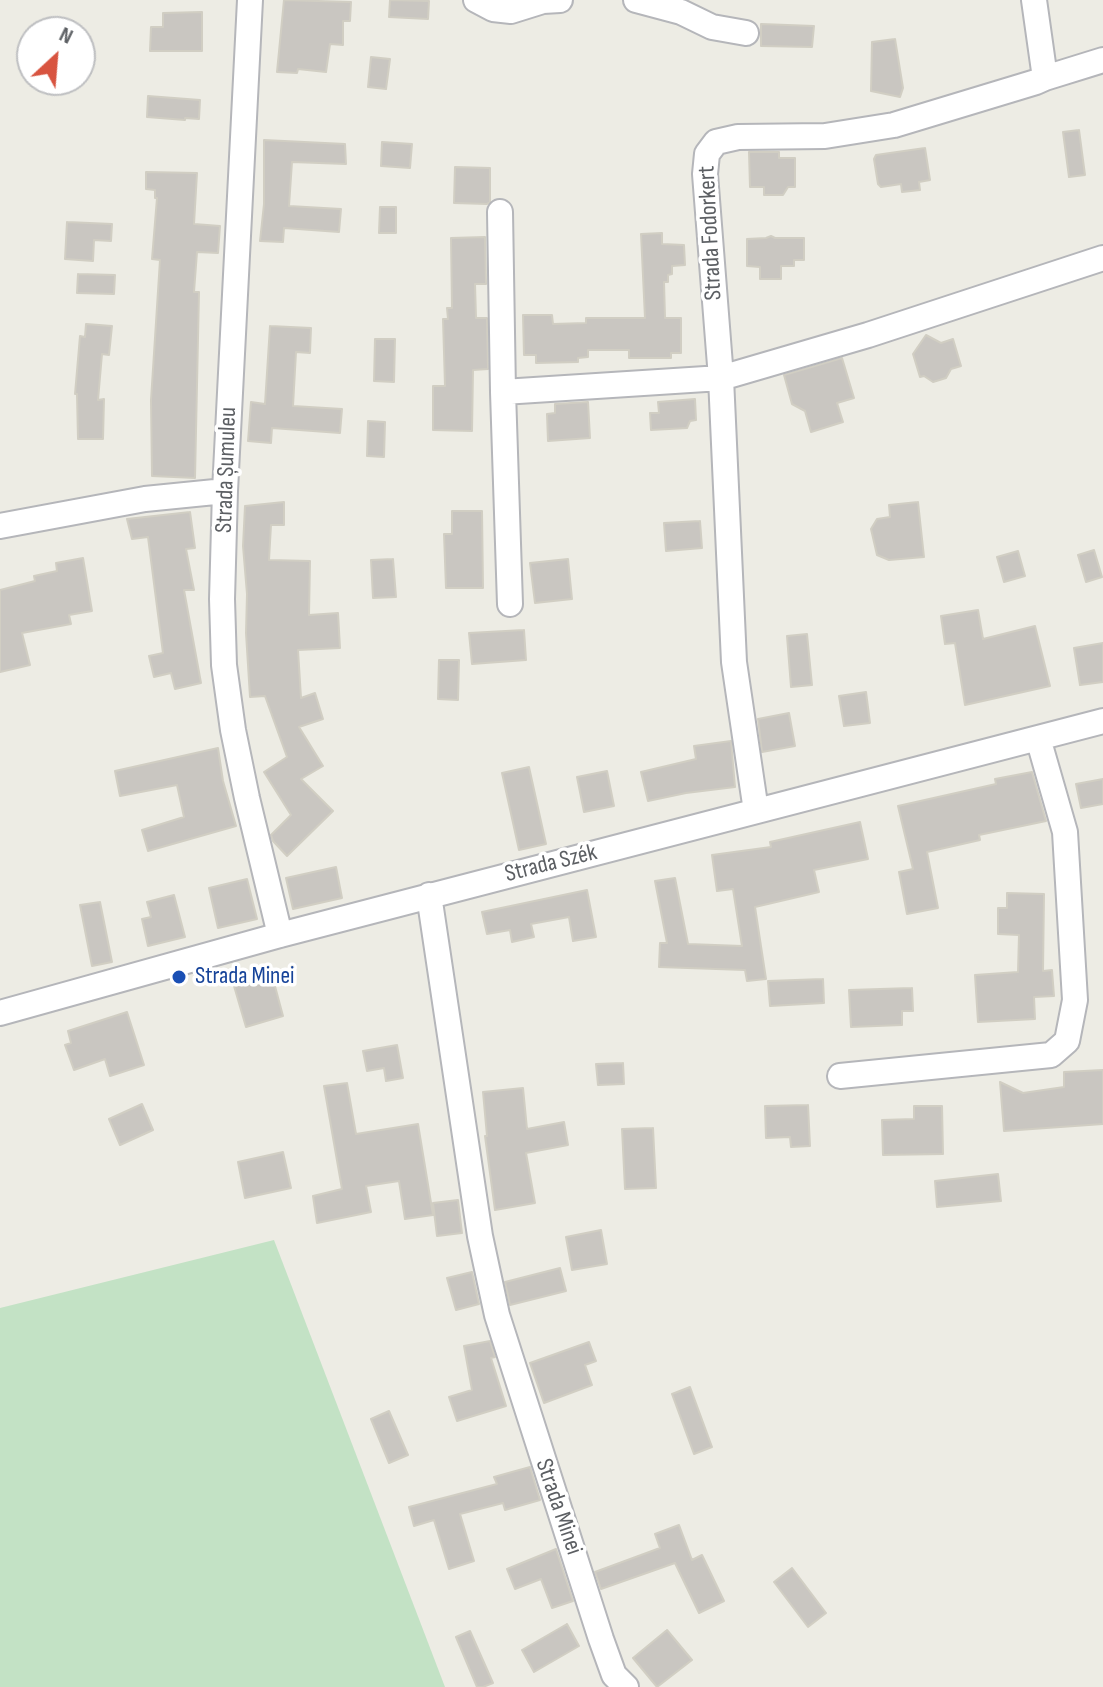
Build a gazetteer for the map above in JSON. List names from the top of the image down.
{
  "streets": {
    "street": [
      "Strada Fodorkert",
      "Strada Șumuleu",
      "Strada Szék",
      "Strada Minei"
    ]
  },
  "crossings": [
    ["Strada Fodorkert", "Strada Szék"],
    ["Strada Șumuleu", "Strada Szék"],
    ["Strada Szék", "Strada Minei"]
  ],
  "places": ["Strada Minei"],
  "north": "top right"
}
